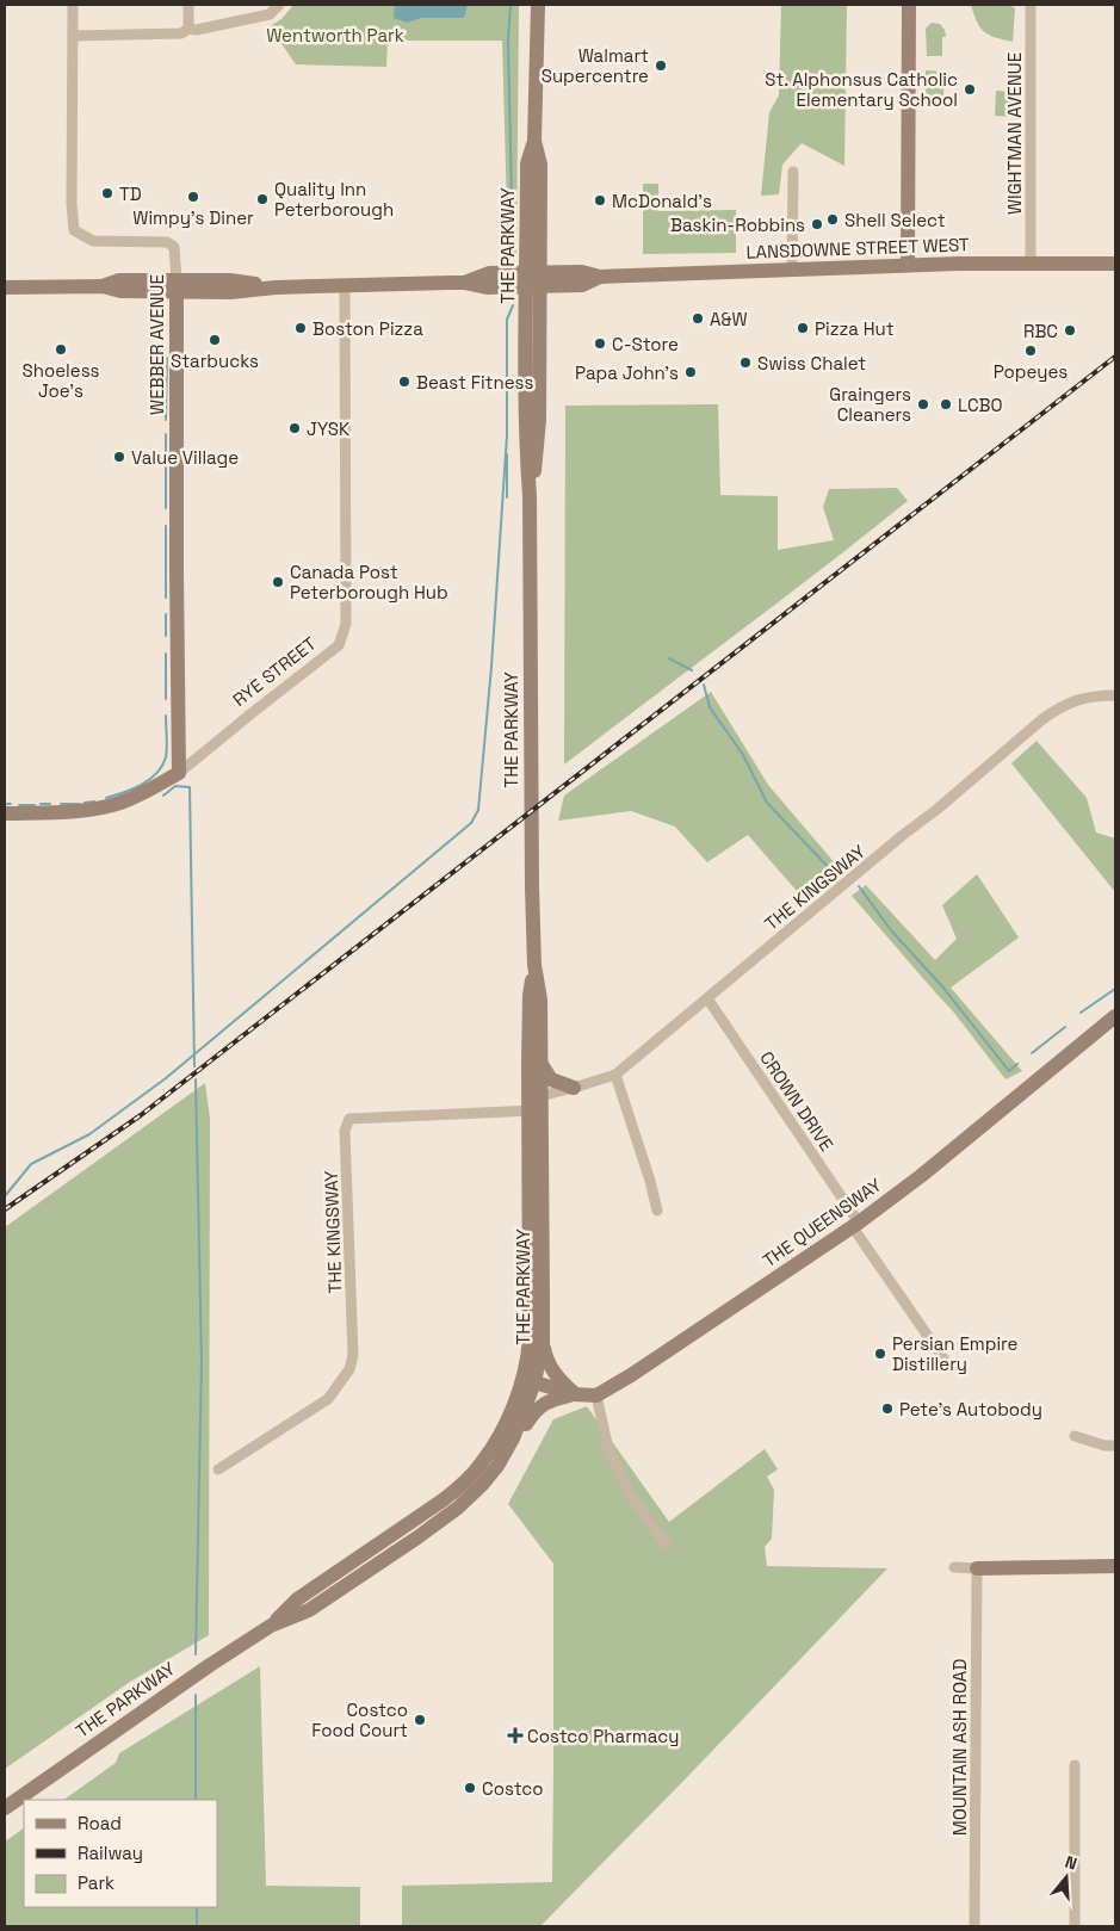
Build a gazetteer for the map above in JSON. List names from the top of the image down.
{
  "streets": {
    "main road": [
      "THE PARKWAY",
      "LANSDOWNE STREET WEST",
      "WEBBER AVENUE",
      "RYE STREET",
      "THE QUEENSWAY"
    ],
    "street": [
      "WIGHTMAN AVENUE",
      "THE KINGSWAY",
      "CROWN DRIVE",
      "MOUNTAIN ASH ROAD"
    ]
  },
  "crossings": [
    ["WIGHTMAN AVENUE", "LANSDOWNE STREET WEST"],
    ["THE PARKWAY", "LANSDOWNE STREET WEST"],
    ["THE PARKWAY", "THE KINGSWAY"],
    ["LANSDOWNE STREET WEST", "WEBBER AVENUE"],
    ["LANSDOWNE STREET WEST", "RYE STREET"],
    ["WEBBER AVENUE", "RYE STREET"],
    ["THE KINGSWAY", "CROWN DRIVE"],
    ["CROWN DRIVE", "THE QUEENSWAY"]
  ],
  "parks": ["Wentworth Park"],
  "places": {
    "other": [
      "Walmart Supercentre",
      "St. Alphonsus Catholic Elementary School",
      "TD",
      "Wimpy's Diner",
      "Quality Inn Peterborough",
      "McDonald's",
      "Shell Select",
      "Baskin-Robbins",
      "A&W",
      "Boston Pizza",
      "Pizza Hut",
      "RBC",
      "Starbucks",
      "C-Store",
      "Shoeless Joe's",
      "Popeyes",
      "Swiss Chalet",
      "Papa John's",
      "Beast Fitness",
      "Graingers Cleaners",
      "LCBO",
      "JYSK",
      "Value Village",
      "Canada Post Peterborough Hub",
      "Persian Empire Distillery",
      "Pete's Autobody",
      "Costco Food Court",
      "Costco"
    ],
    "health": ["Costco Pharmacy"]
  },
  "legend": ["Road", "Railway", "Park"],
  "north": "top"
}
